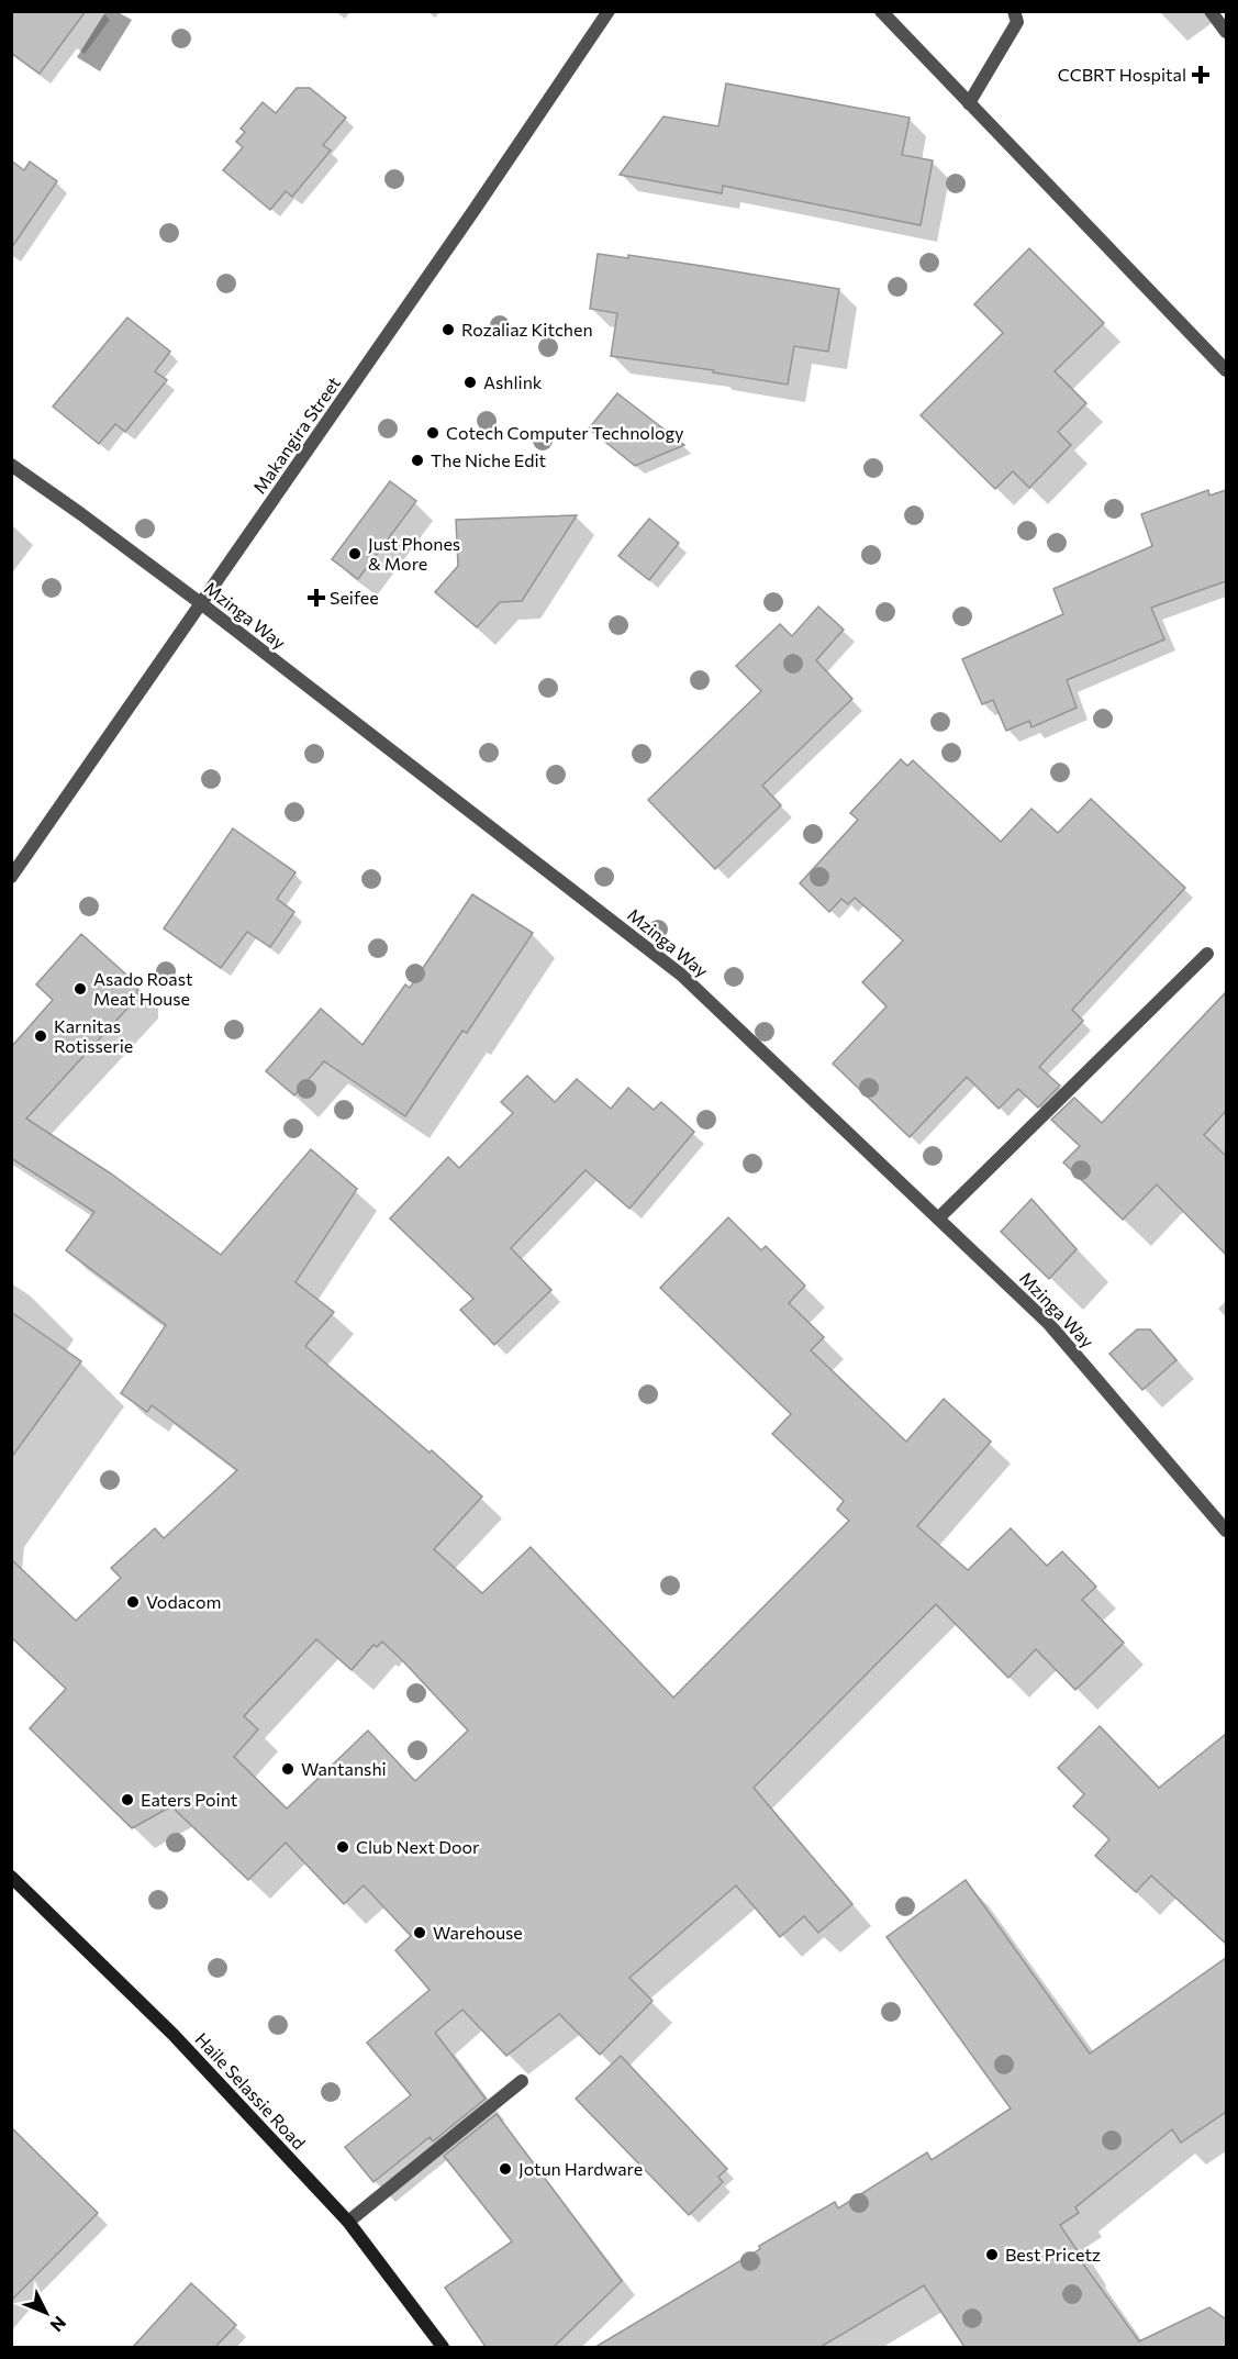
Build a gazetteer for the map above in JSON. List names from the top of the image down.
{
  "streets": {
    "street": ["Makangira Street", "Mzinga Way", "Haile Selassie Road"]
  },
  "crossings": [
    ["Makangira Street", "Mzinga Way"]
  ],
  "places": {
    "health": ["CCBRT Hospital", "Seifee"],
    "other": [
      "Rozaliaz Kitchen",
      "Ashlink",
      "Cotech Computer Technology",
      "The Niche Edit",
      "Just Phones & More",
      "Asado Roast Meat House",
      "Karnitas Rotisserie",
      "Vodacom",
      "Wantanshi",
      "Eaters Point",
      "Club Next Door",
      "Warehouse",
      "Jotun Hardware",
      "Best Pricetz"
    ]
  },
  "north": "bottom right"
}
